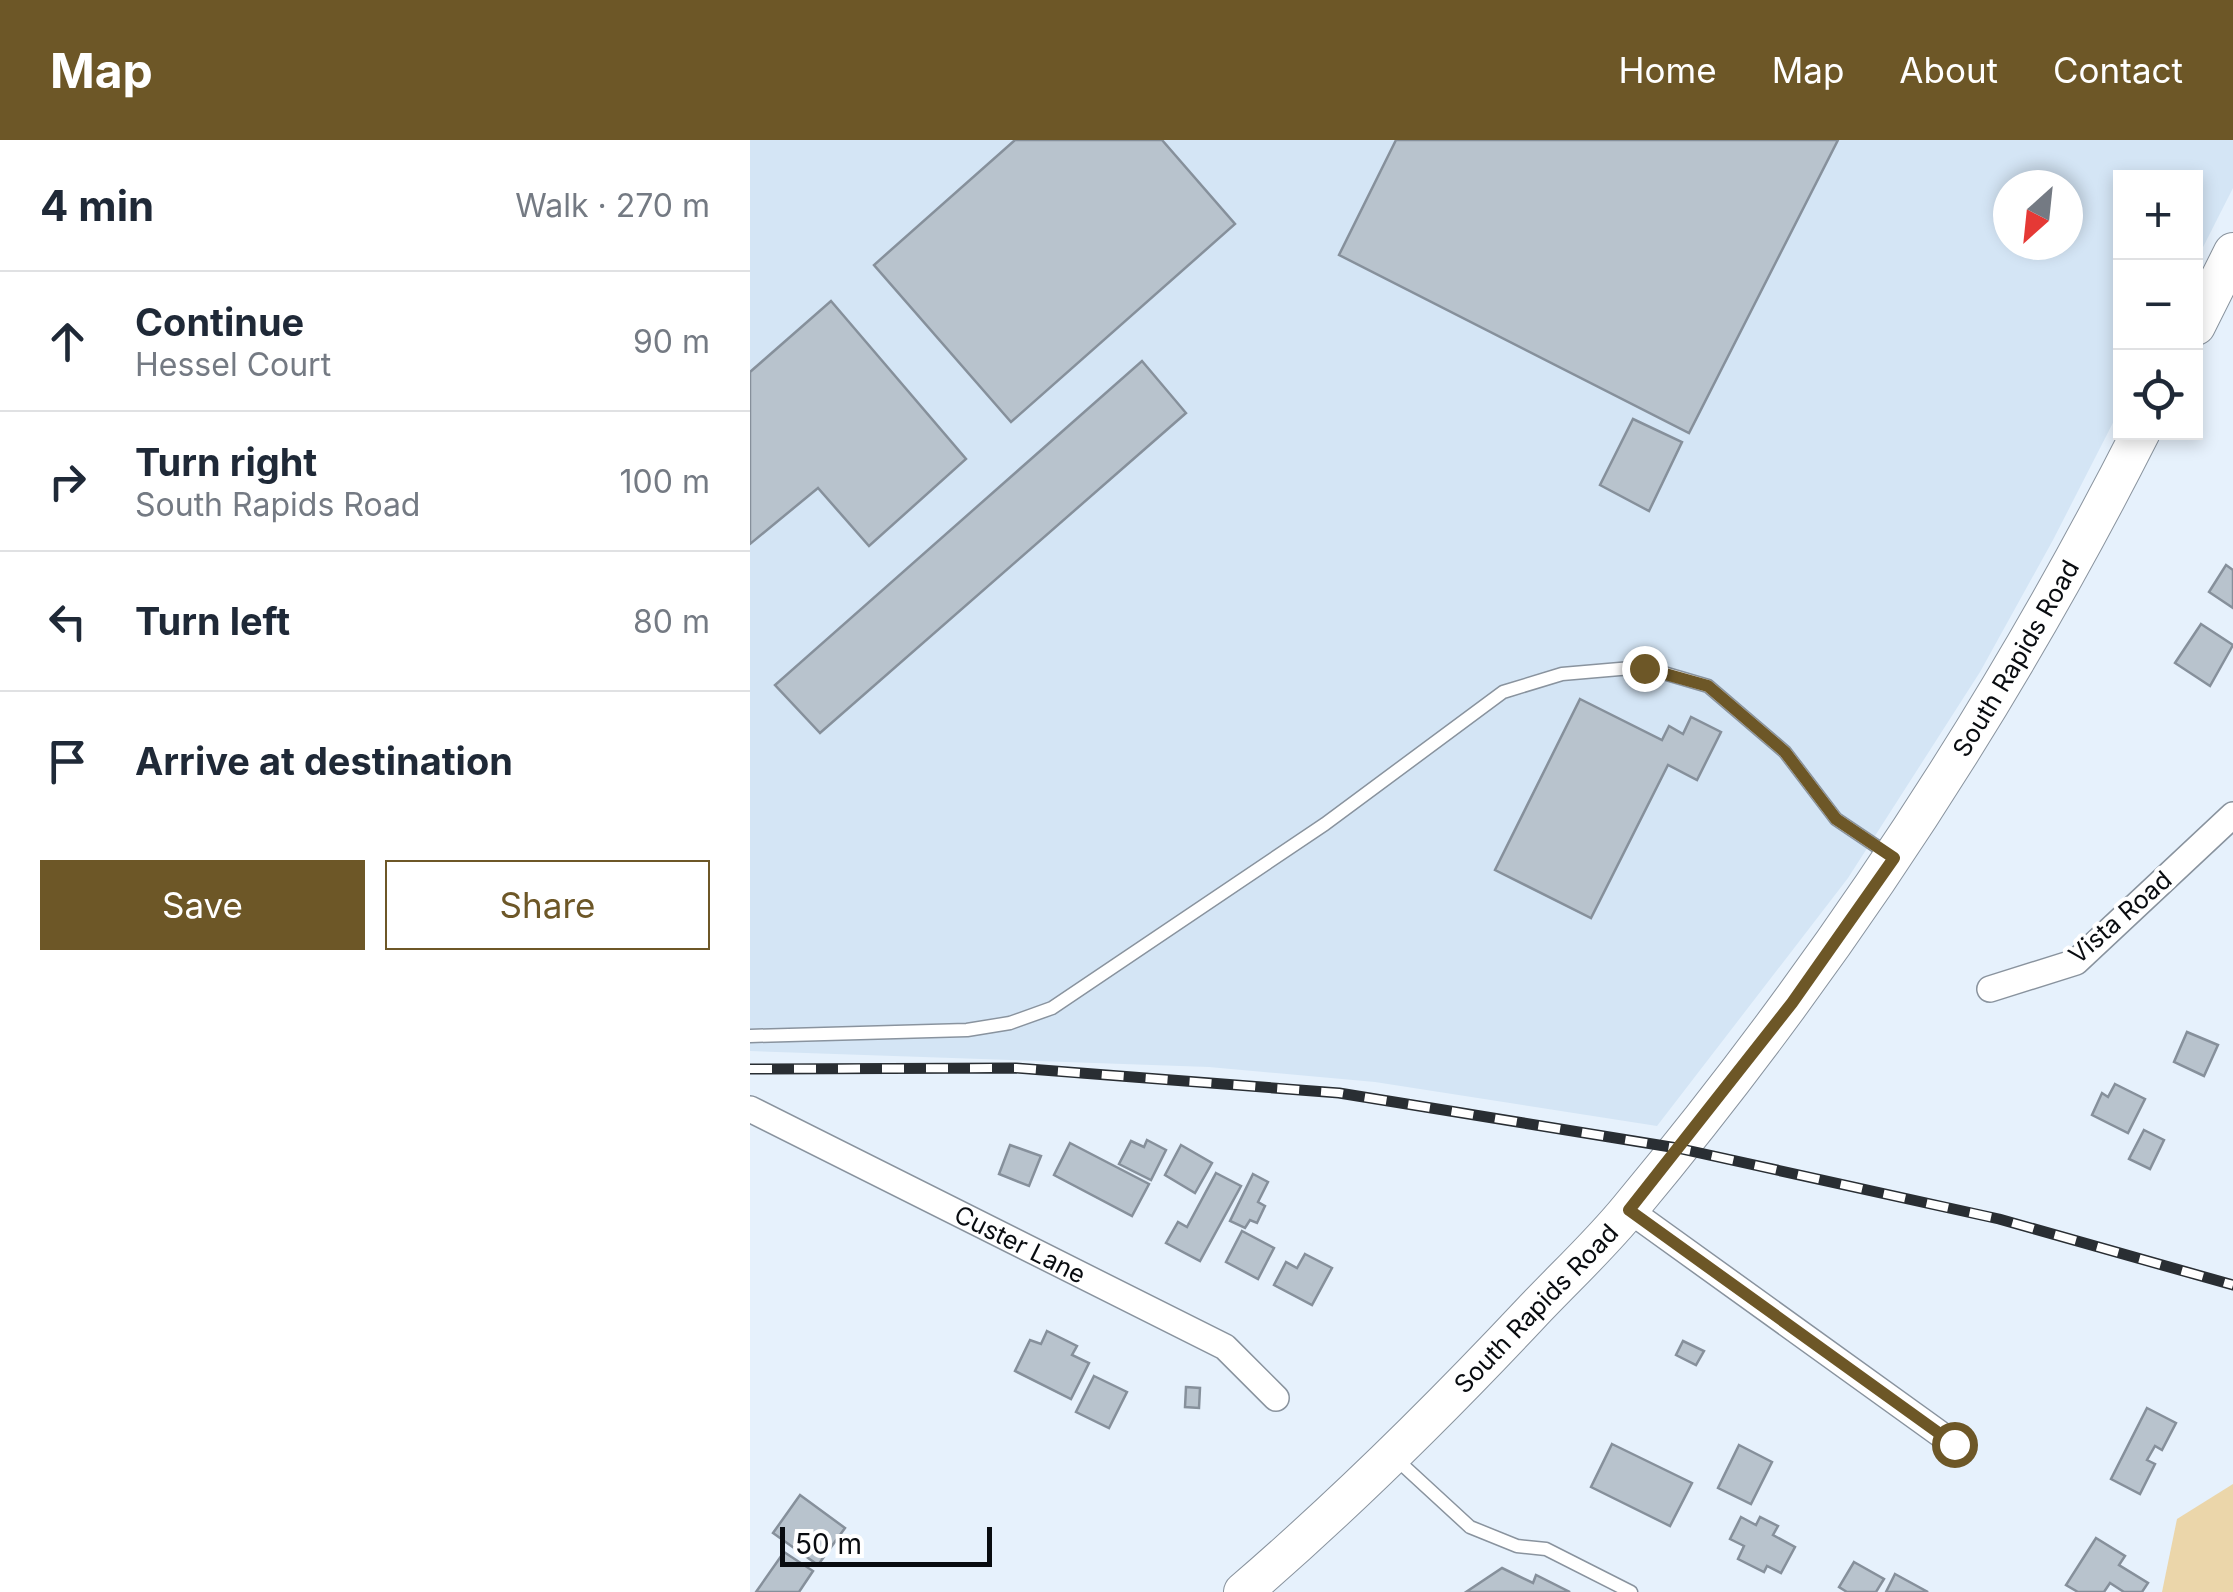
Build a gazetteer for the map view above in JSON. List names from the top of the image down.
{
  "streets": {
    "main road": ["South Rapids Road"],
    "street": ["Vista Road", "Custer Lane"]
  },
  "scale_bar": "50 m",
  "north": "bottom left",
  "page": {
    "header": "Map",
    "nav": [
      "Home",
      "Map",
      "About",
      "Contact"
    ],
    "heading": ["4 min", "Walk · 270 m"],
    "map_buttons": ["+", "−"],
    "list": [
      ["Continue", "Hessel Court", "90 m"],
      ["Turn right", "South Rapids Road", "100 m"],
      ["Turn left", "80 m"],
      "Arrive at destination"
    ],
    "buttons": ["Save", "Share"],
    "scale": "50 m"
  }
}
